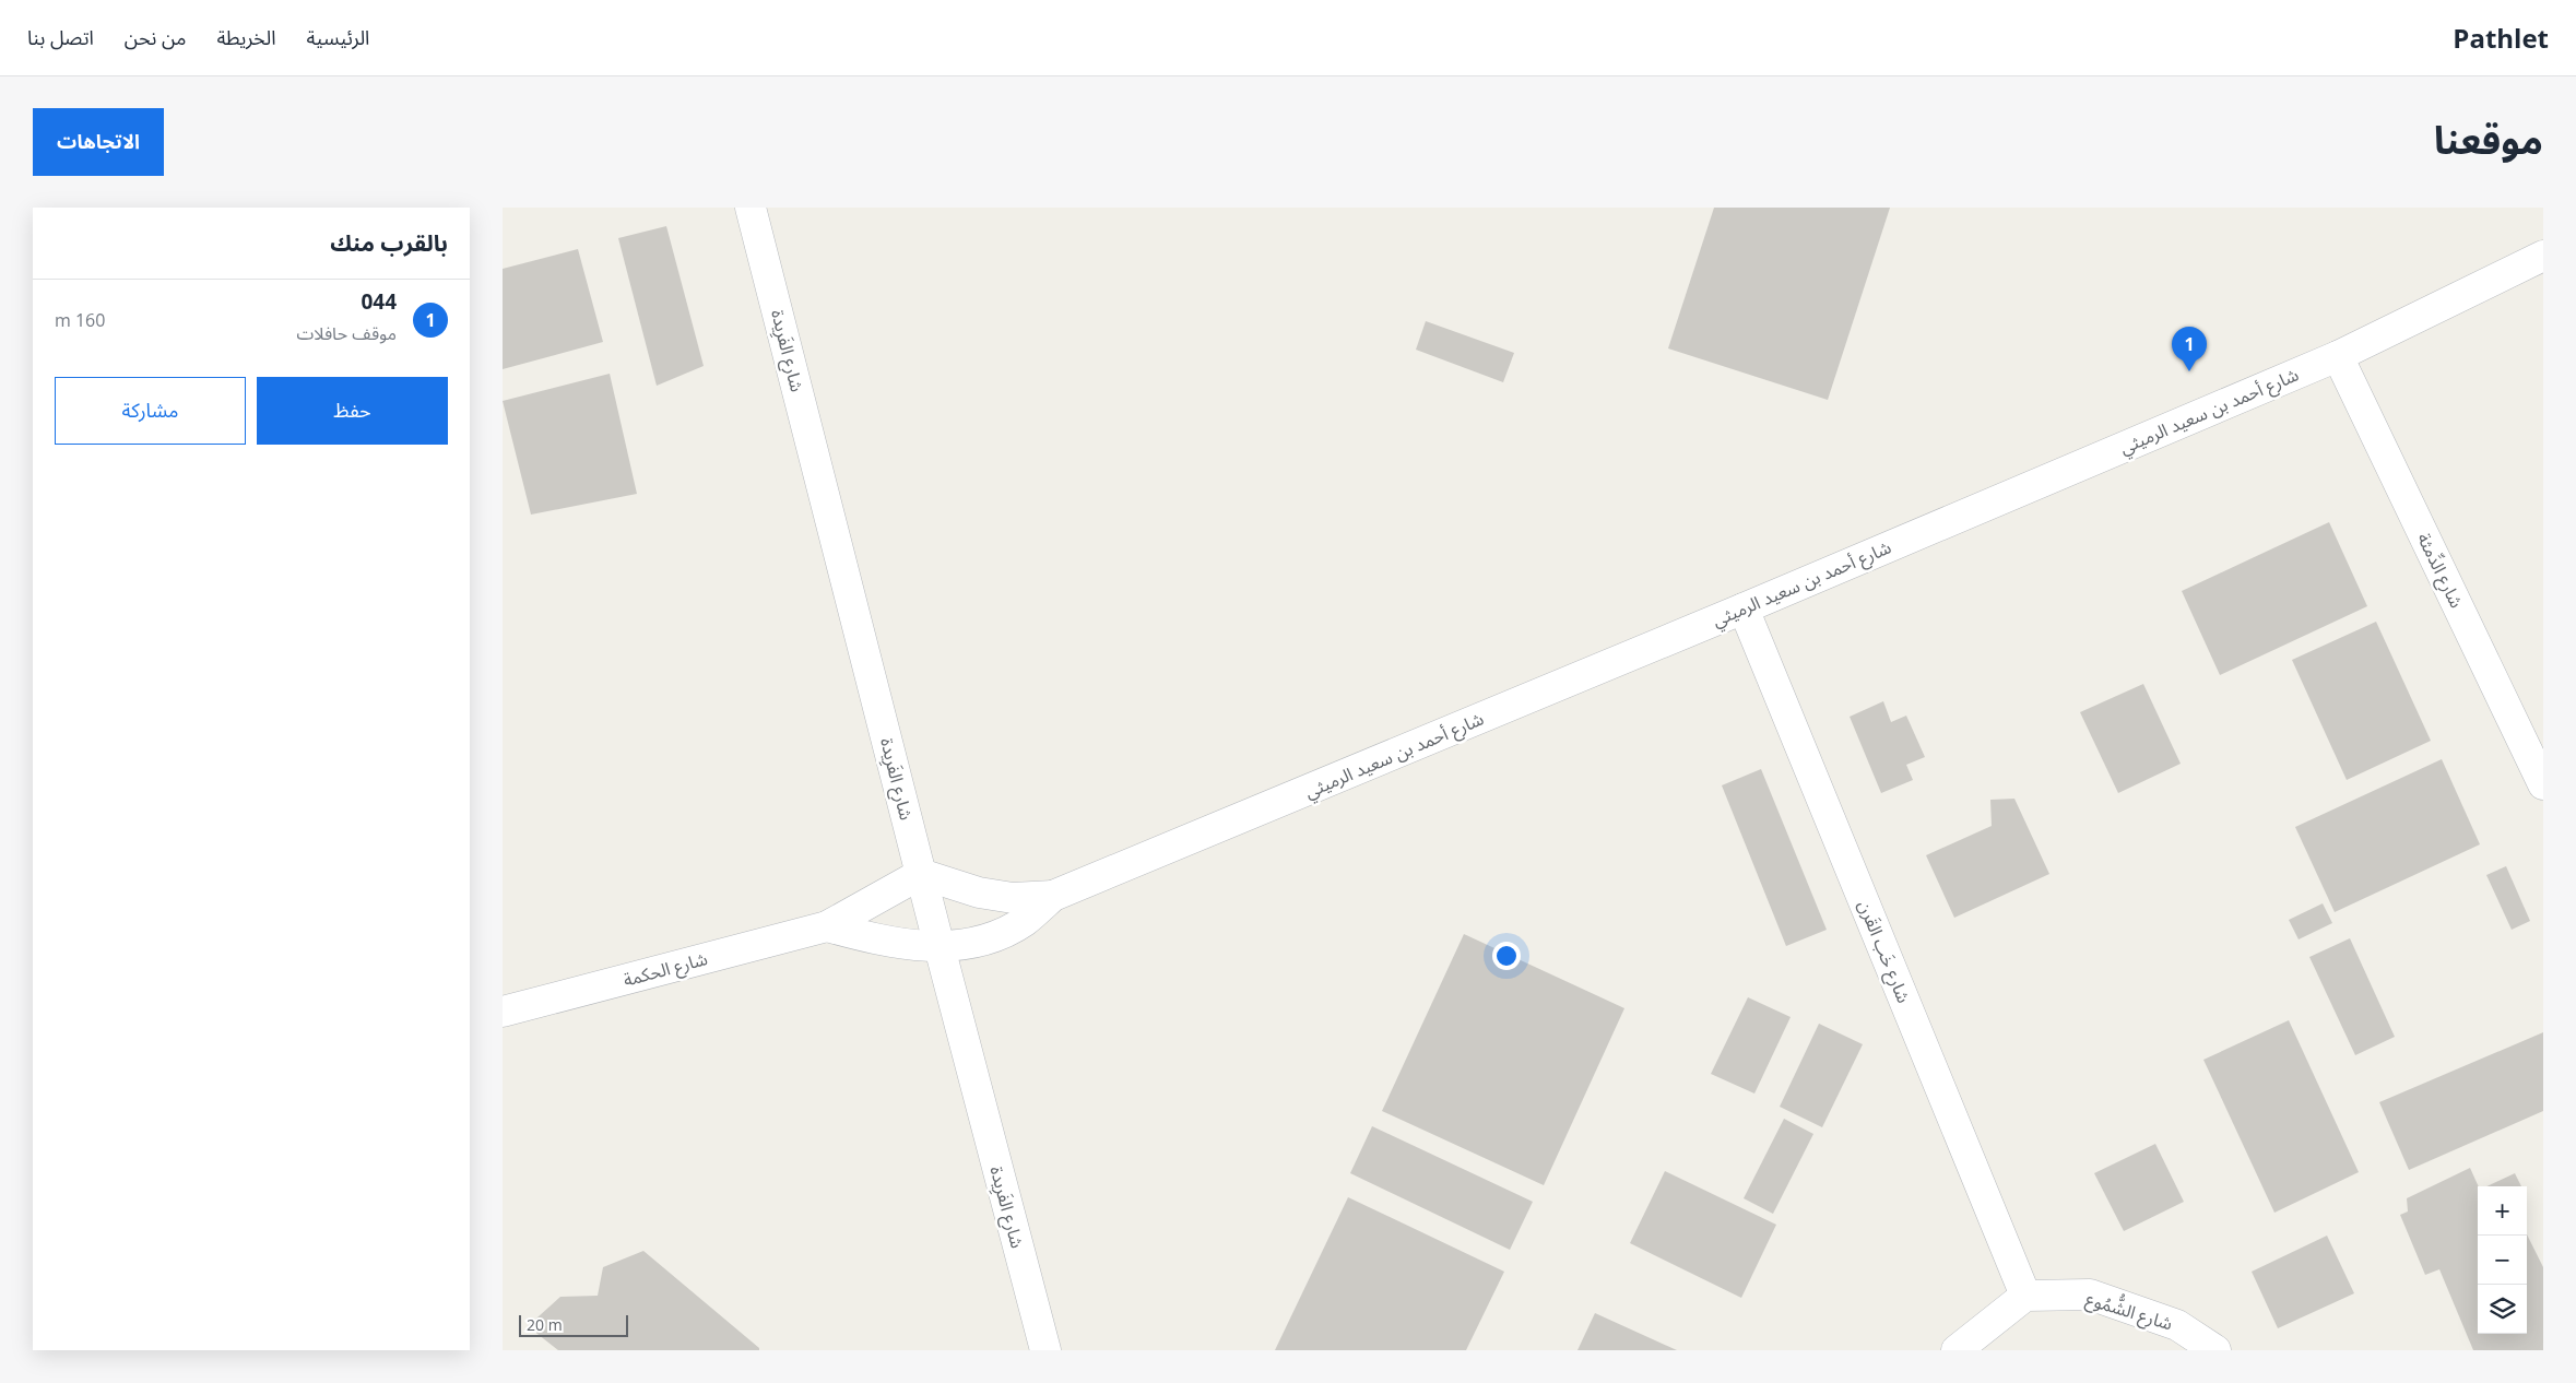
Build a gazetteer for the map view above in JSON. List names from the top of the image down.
{
  "streets": {
    "street": [
      "شارع الفَرِيدة",
      "شارع أحمد بن سعيد الرميثي",
      "شارع الدِّمثة",
      "شارع خَب القَرن",
      "شارع الحكمة",
      "شارع الشُّمُوع"
    ]
  },
  "crossings": [
    ["شارع الفَرِيدة", "شارع أحمد بن سعيد الرميثي"],
    ["شارع الفَرِيدة", "شارع الحكمة"],
    ["شارع أحمد بن سعيد الرميثي", "شارع الدِّمثة"],
    ["شارع أحمد بن سعيد الرميثي", "شارع خَب القَرن"],
    ["شارع أحمد بن سعيد الرميثي", "شارع الحكمة"],
    ["شارع خَب القَرن", "شارع الشُّمُوع"]
  ],
  "scale_bar": "20 m",
  "page": {
    "header": "Pathlet",
    "nav": [
      "الرئيسية",
      "الخريطة",
      "من نحن",
      "اتصل بنا"
    ],
    "title": "موقعنا",
    "buttons": [
      "الاتجاهات",
      ["حفظ", "مشاركة"]
    ],
    "heading": "بالقرب منك",
    "list": [
      {
        "mark": "1",
        "name": "044",
        "note": "موقف حافلات",
        "value": "160 m"
      }
    ],
    "pins": "1",
    "map_buttons": ["+", "−"],
    "scale": "20 m"
  }
}
